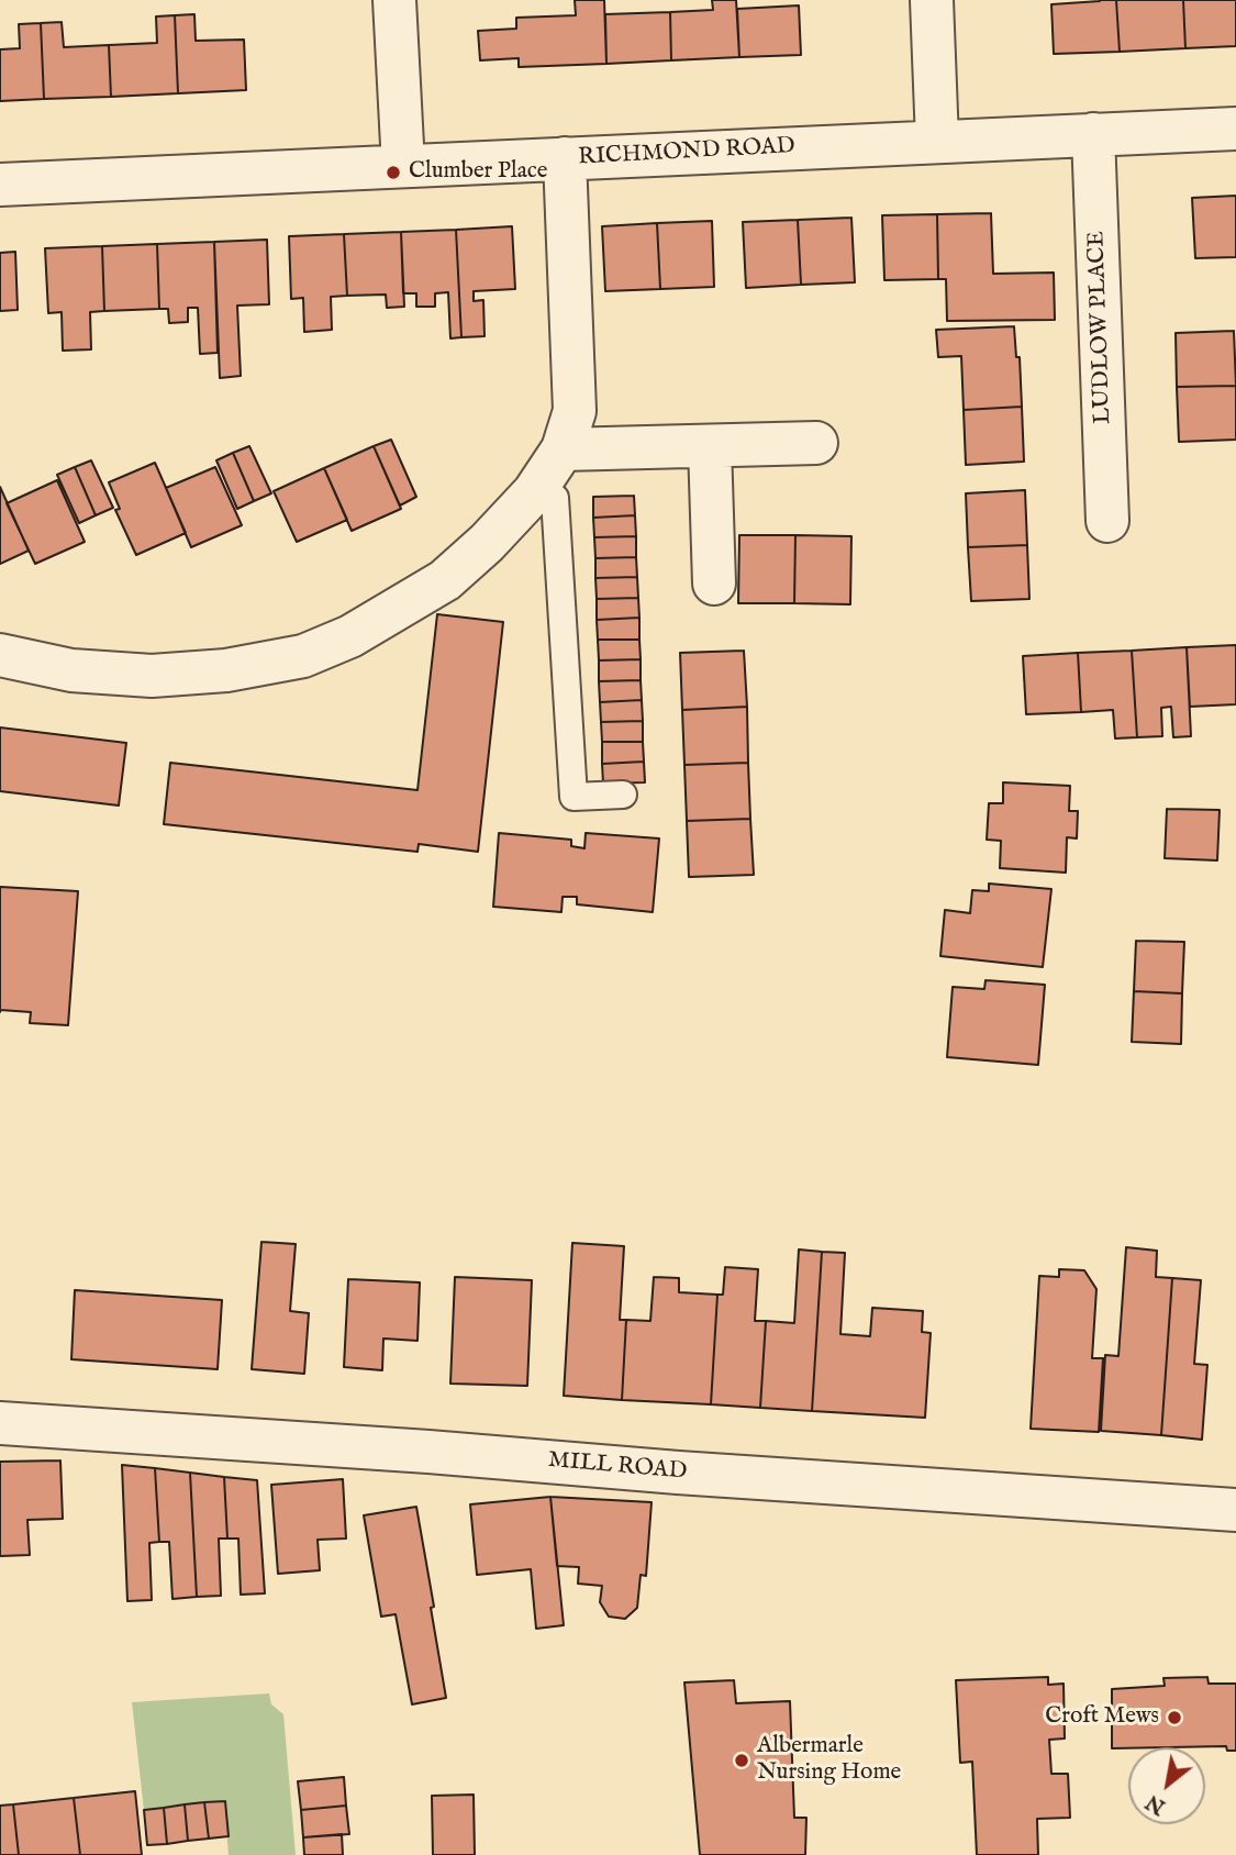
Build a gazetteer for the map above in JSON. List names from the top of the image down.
{
  "streets": {
    "street": ["RICHMOND ROAD", "LUDLOW PLACE", "MILL ROAD"]
  },
  "crossings": [
    ["RICHMOND ROAD", "LUDLOW PLACE"]
  ],
  "places": ["Clumber Place", "Croft Mews", "Albermarle Nursing Home"],
  "north": "bottom left"
}
